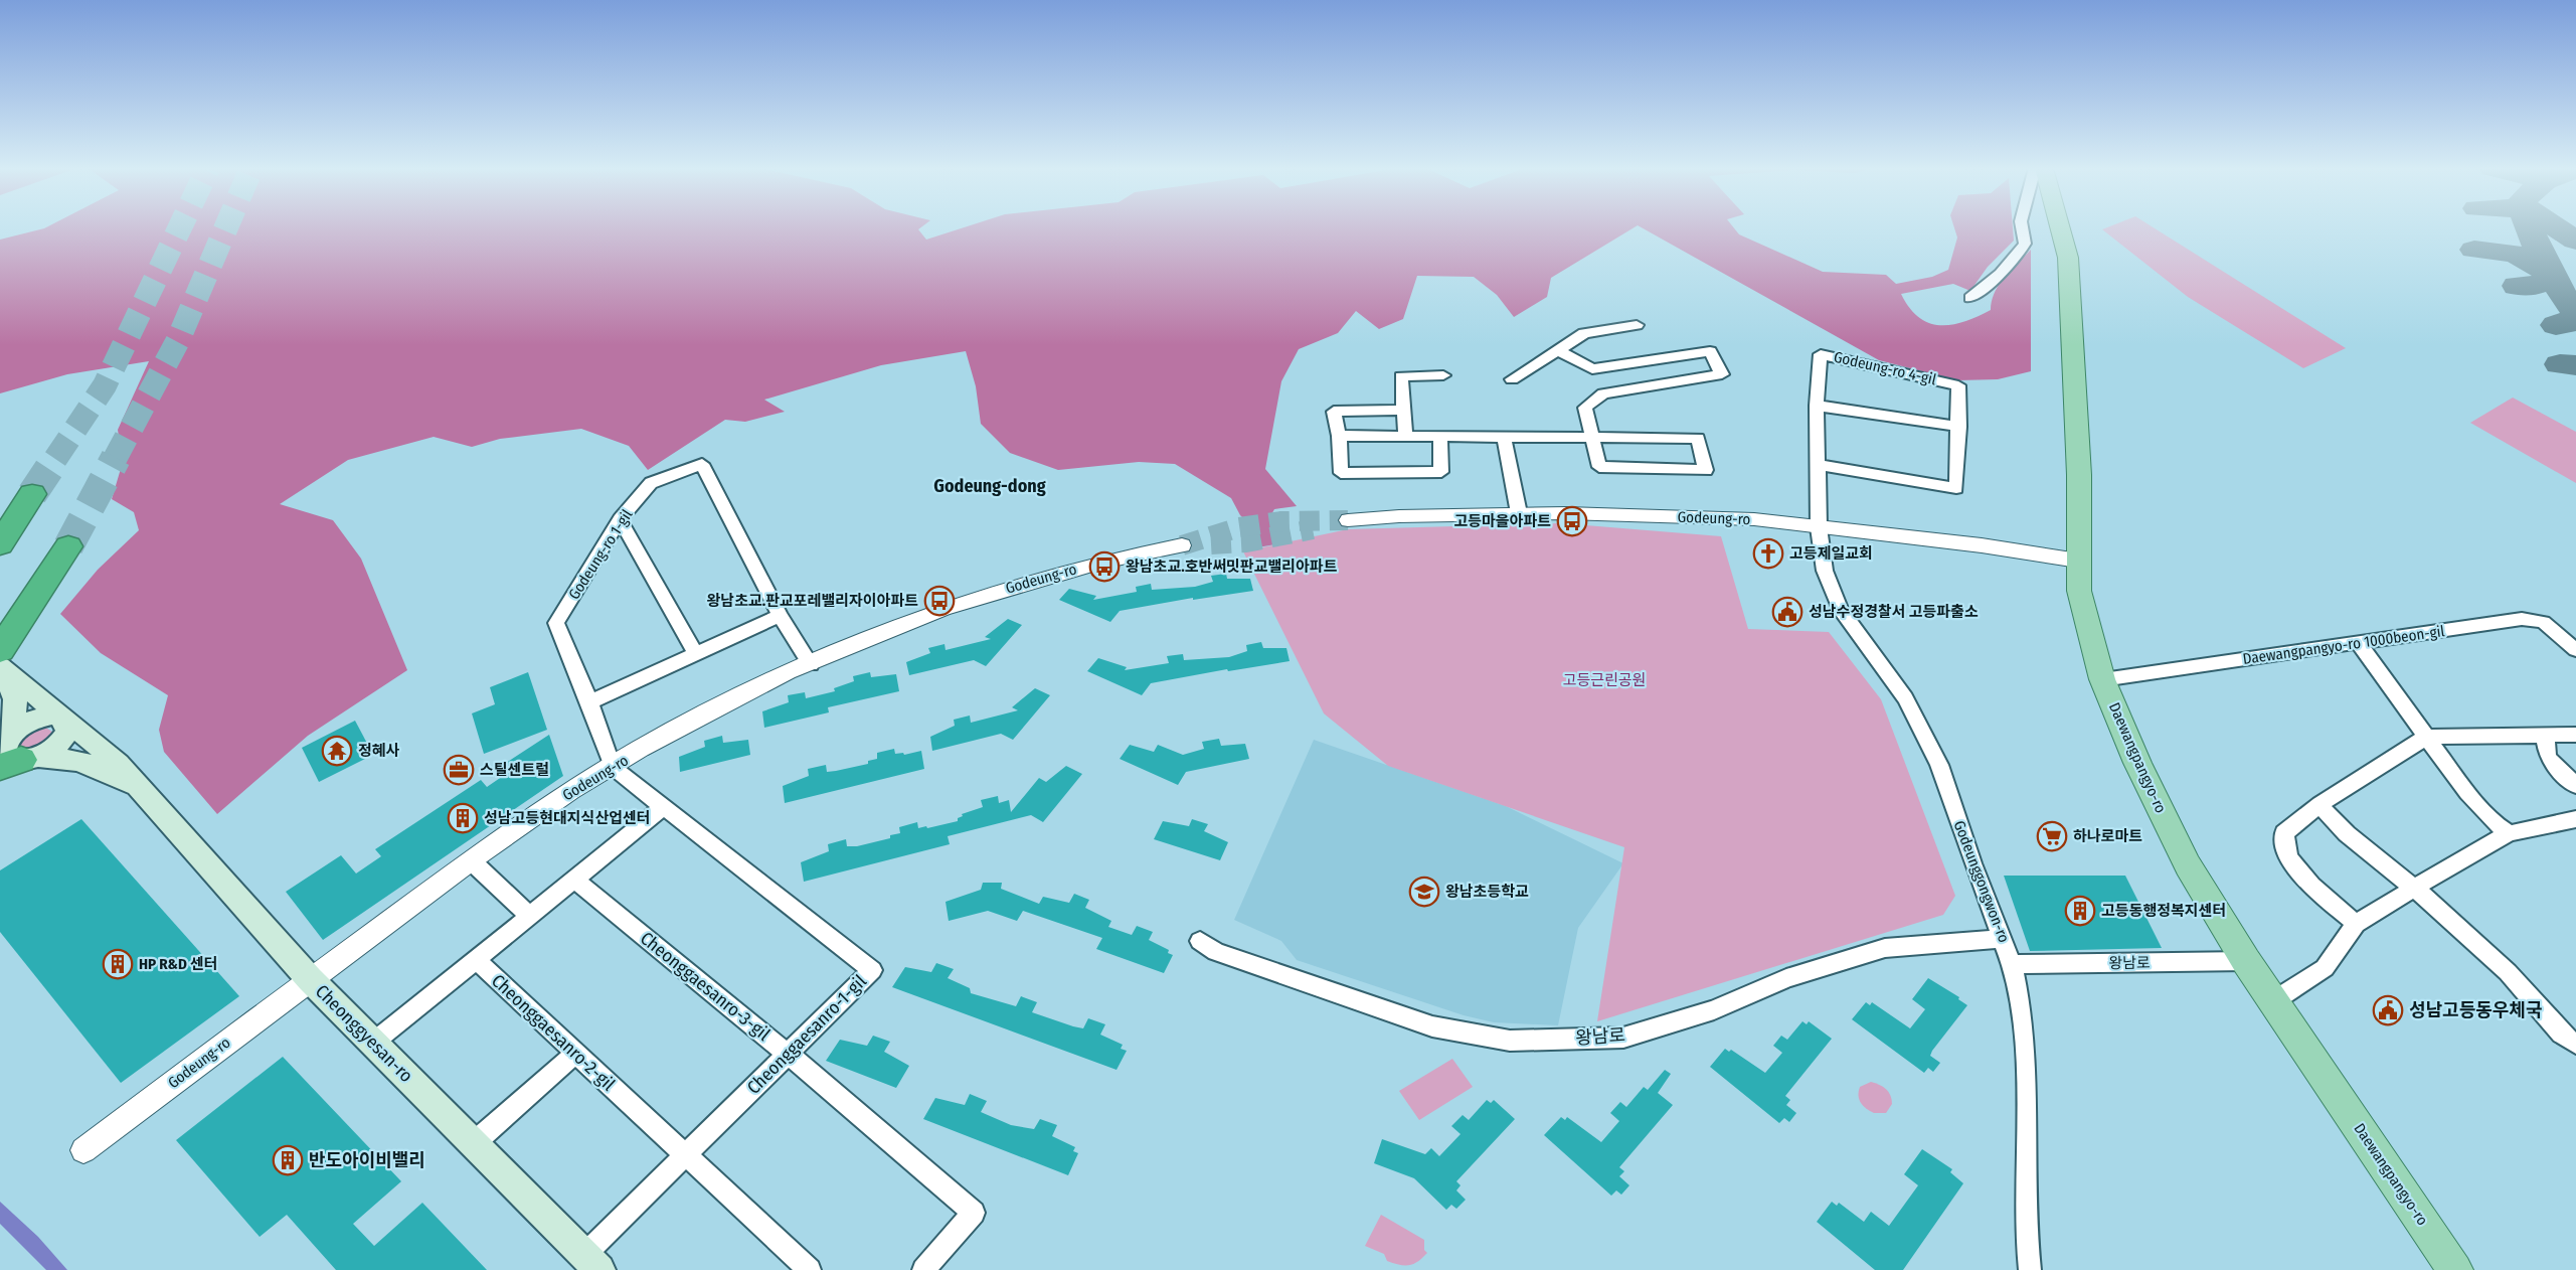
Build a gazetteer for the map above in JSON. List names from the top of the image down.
{
  "streets": {
    "main road": ["Daewangpangyo-ro", "Cheonggyesan-ro"],
    "street": [
      "Godeung-ro 4-gil",
      "Godeung-ro",
      "Godeung-ro 1-gil",
      "Daewangpangyo-ro 1000beon-gil",
      "Godeunggongwon-ro",
      "왕남로",
      "Cheonggaesanro-3-gil",
      "Cheonggaesanro-2-gil",
      "Cheonggaesanro-1-gil"
    ]
  },
  "crossings": [
    ["Godeung-ro 4-gil", "Godeung-ro"],
    ["Godeung-ro 4-gil", "Godeunggongwon-ro"],
    ["Godeung-ro", "Godeung-ro 1-gil"],
    ["Godeung-ro", "Daewangpangyo-ro"],
    ["Godeung-ro", "Godeunggongwon-ro"],
    ["Godeung-ro", "Cheonggyesan-ro"],
    ["Godeung-ro", "Cheonggaesanro-1-gil"],
    ["Godeung-ro 1-gil", "Cheonggaesanro-1-gil"],
    ["Daewangpangyo-ro 1000beon-gil", "Daewangpangyo-ro"],
    ["Daewangpangyo-ro", "왕남로"],
    ["Godeunggongwon-ro", "왕남로"],
    ["Cheonggaesanro-3-gil", "Cheonggaesanro-1-gil"],
    ["Cheonggaesanro-2-gil", "Cheonggaesanro-1-gil"],
    ["Cheonggyesan-ro", "Cheonggaesanro-1-gil"]
  ],
  "districts": ["Godeung-dong"],
  "parks": ["고등근린공원"],
  "places": {
    "bus stop": ["고등마을아파트", "왕남초교.호반써밋판교밸리아파트", "왕남초교.판교포레밸리자이아파트"],
    "church": ["고등제일교회"],
    "public building": ["성남수정경찰서 고등파출소", "성남고등동우체국"],
    "temple": ["정혜사"],
    "office": ["스틸센트럴"],
    "building": [
      "성남고등현대지식산업센터",
      "고등동행정복지센터",
      "HP R&D 센터",
      "반도아이비밸리"
    ],
    "supermarket": ["하나로마트"],
    "school or university": ["왕남초등학교"]
  }
}
